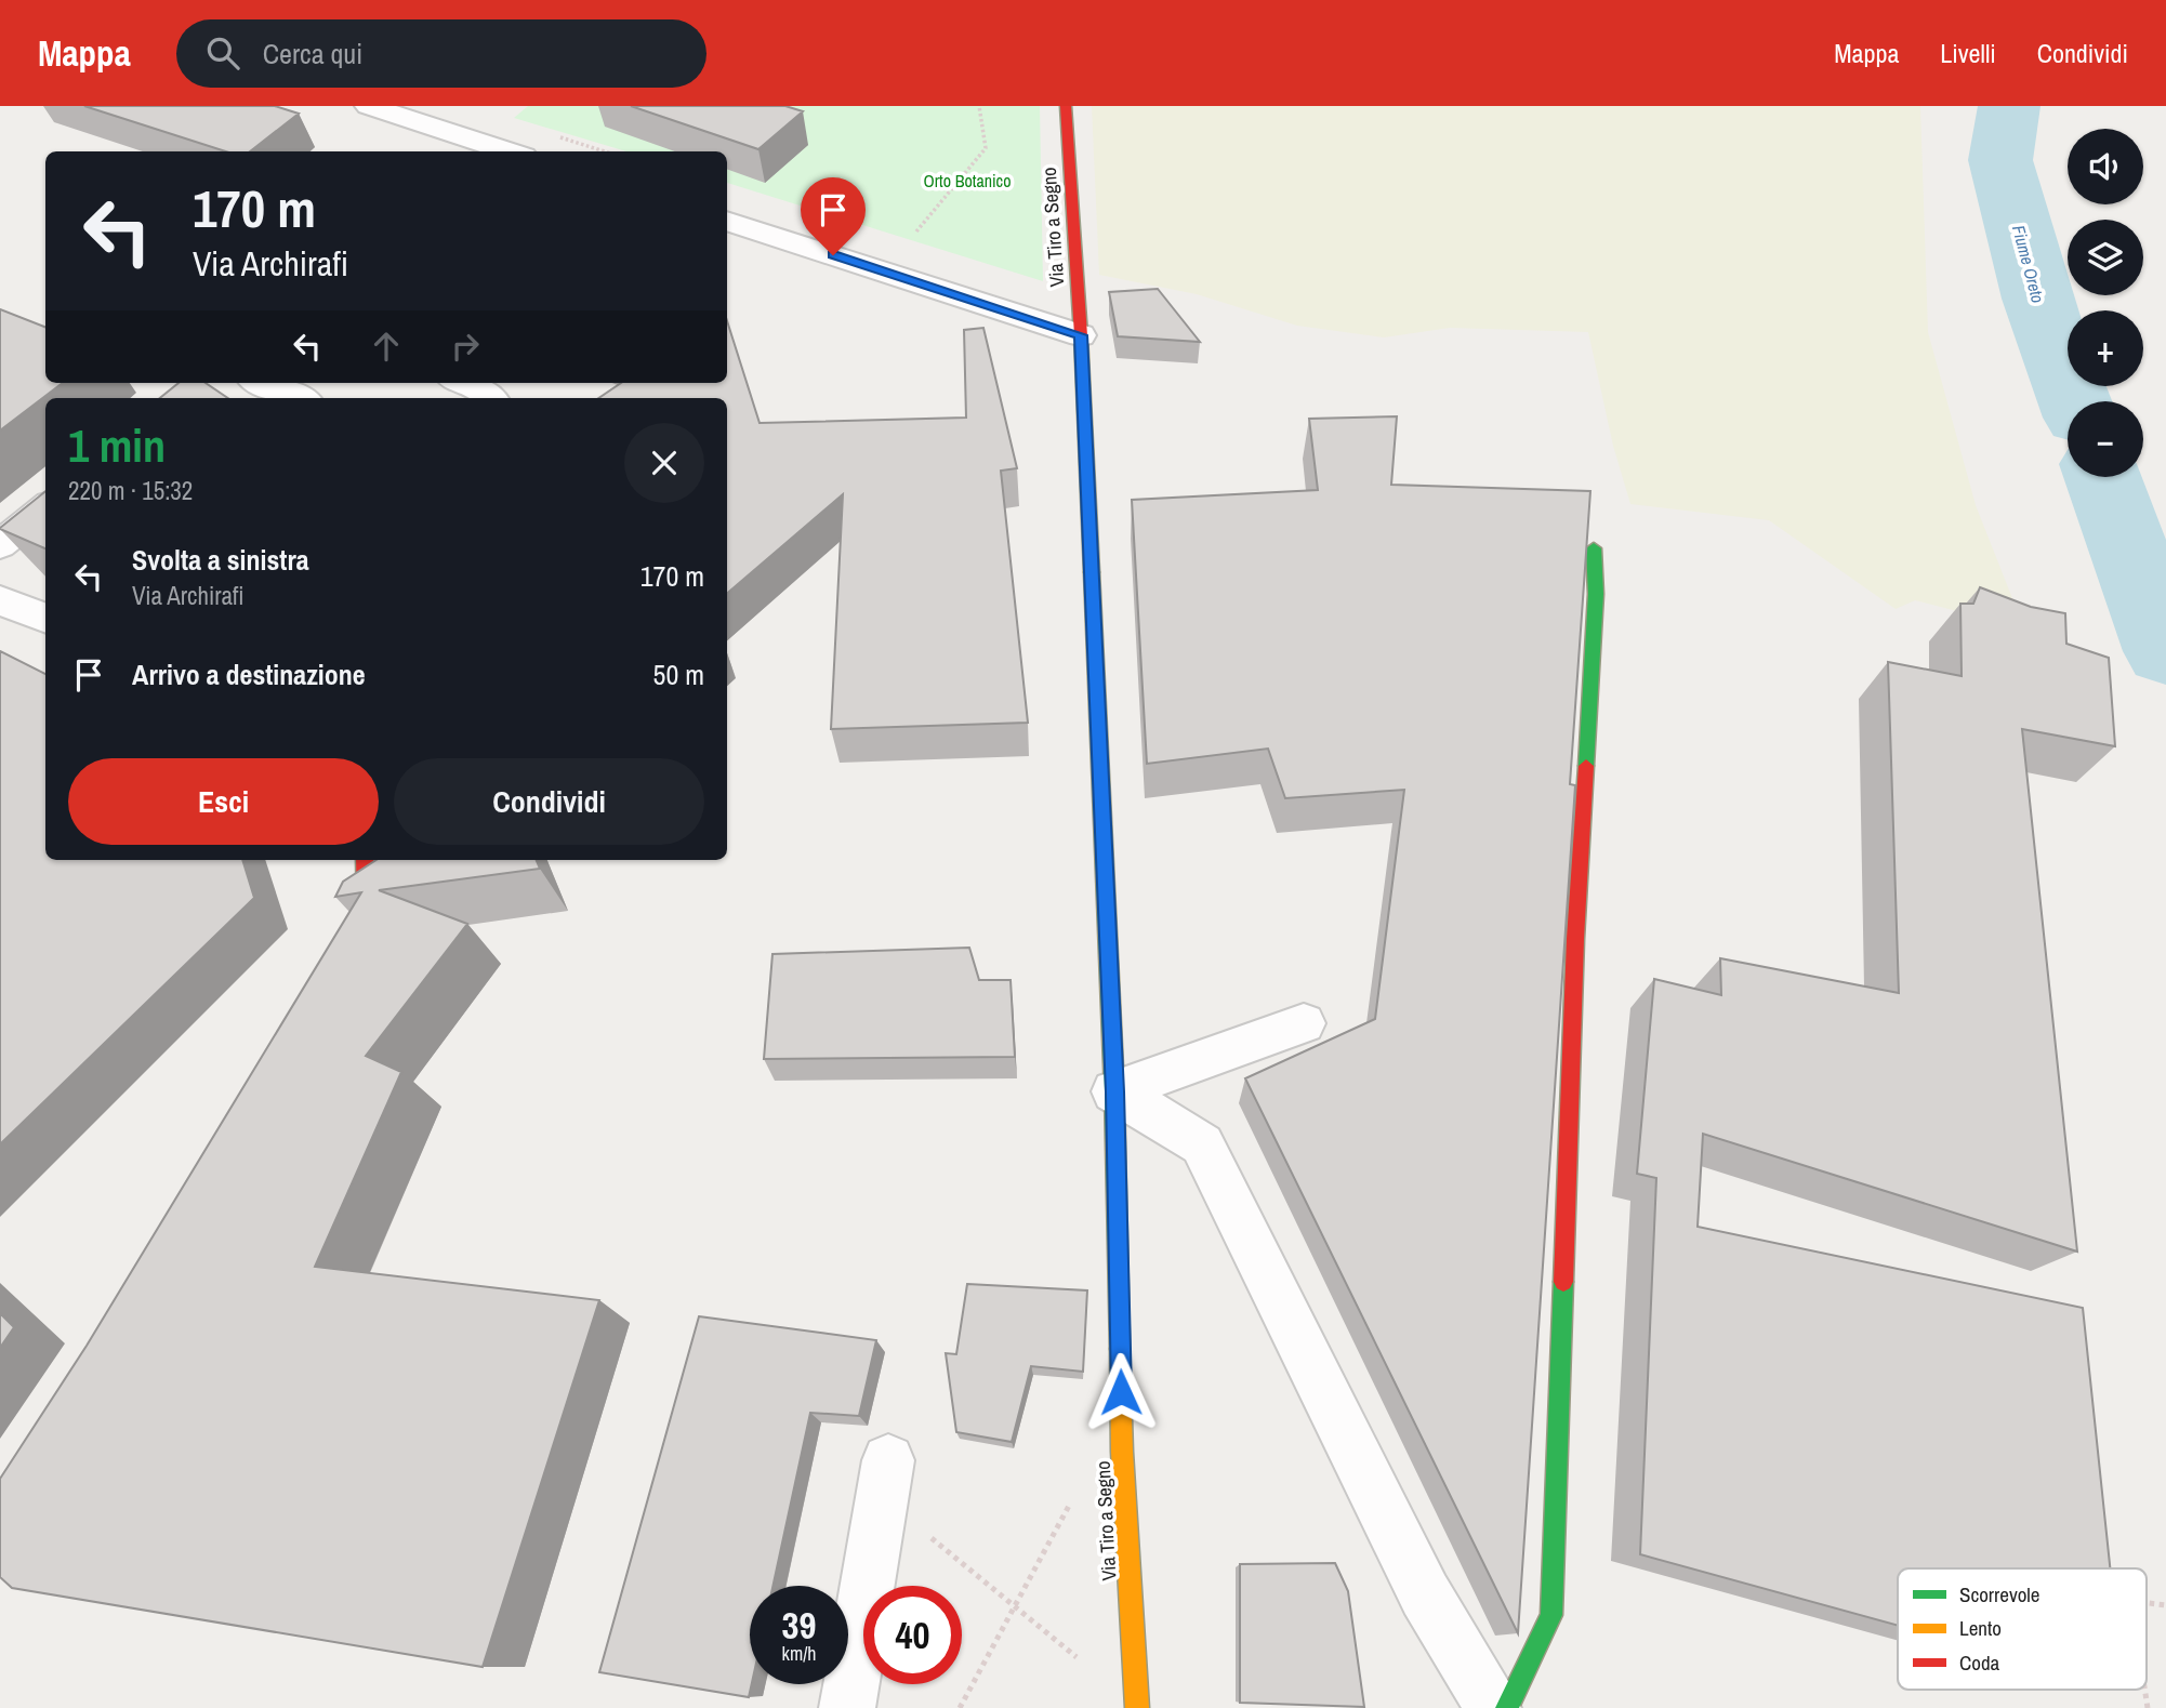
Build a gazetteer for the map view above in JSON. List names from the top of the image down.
{
  "streets": {
    "street": ["Via Tiro a Segno"]
  },
  "water": ["Fiume Oreto"],
  "parks": ["Orto Botanico"],
  "legend": ["Scorrevole", "Lento", "Coda"],
  "page": {
    "header": "Mappa",
    "search": "Cerca qui",
    "nav": ["Mappa", "Livelli", "Condividi"],
    "map_buttons": ["+", "−"],
    "turn": ["170 m", "Via Archirafi"],
    "heading": ["1 min", "220 m · 15:32"],
    "list": [
      {
        "name": "Svolta a sinistra",
        "note": "Via Archirafi",
        "value": "170 m"
      },
      {
        "name": "Arrivo a destinazione",
        "value": "50 m"
      }
    ],
    "buttons": ["Esci", "Condividi"],
    "speed": "39 km/h",
    "limit": "40"
  }
}
